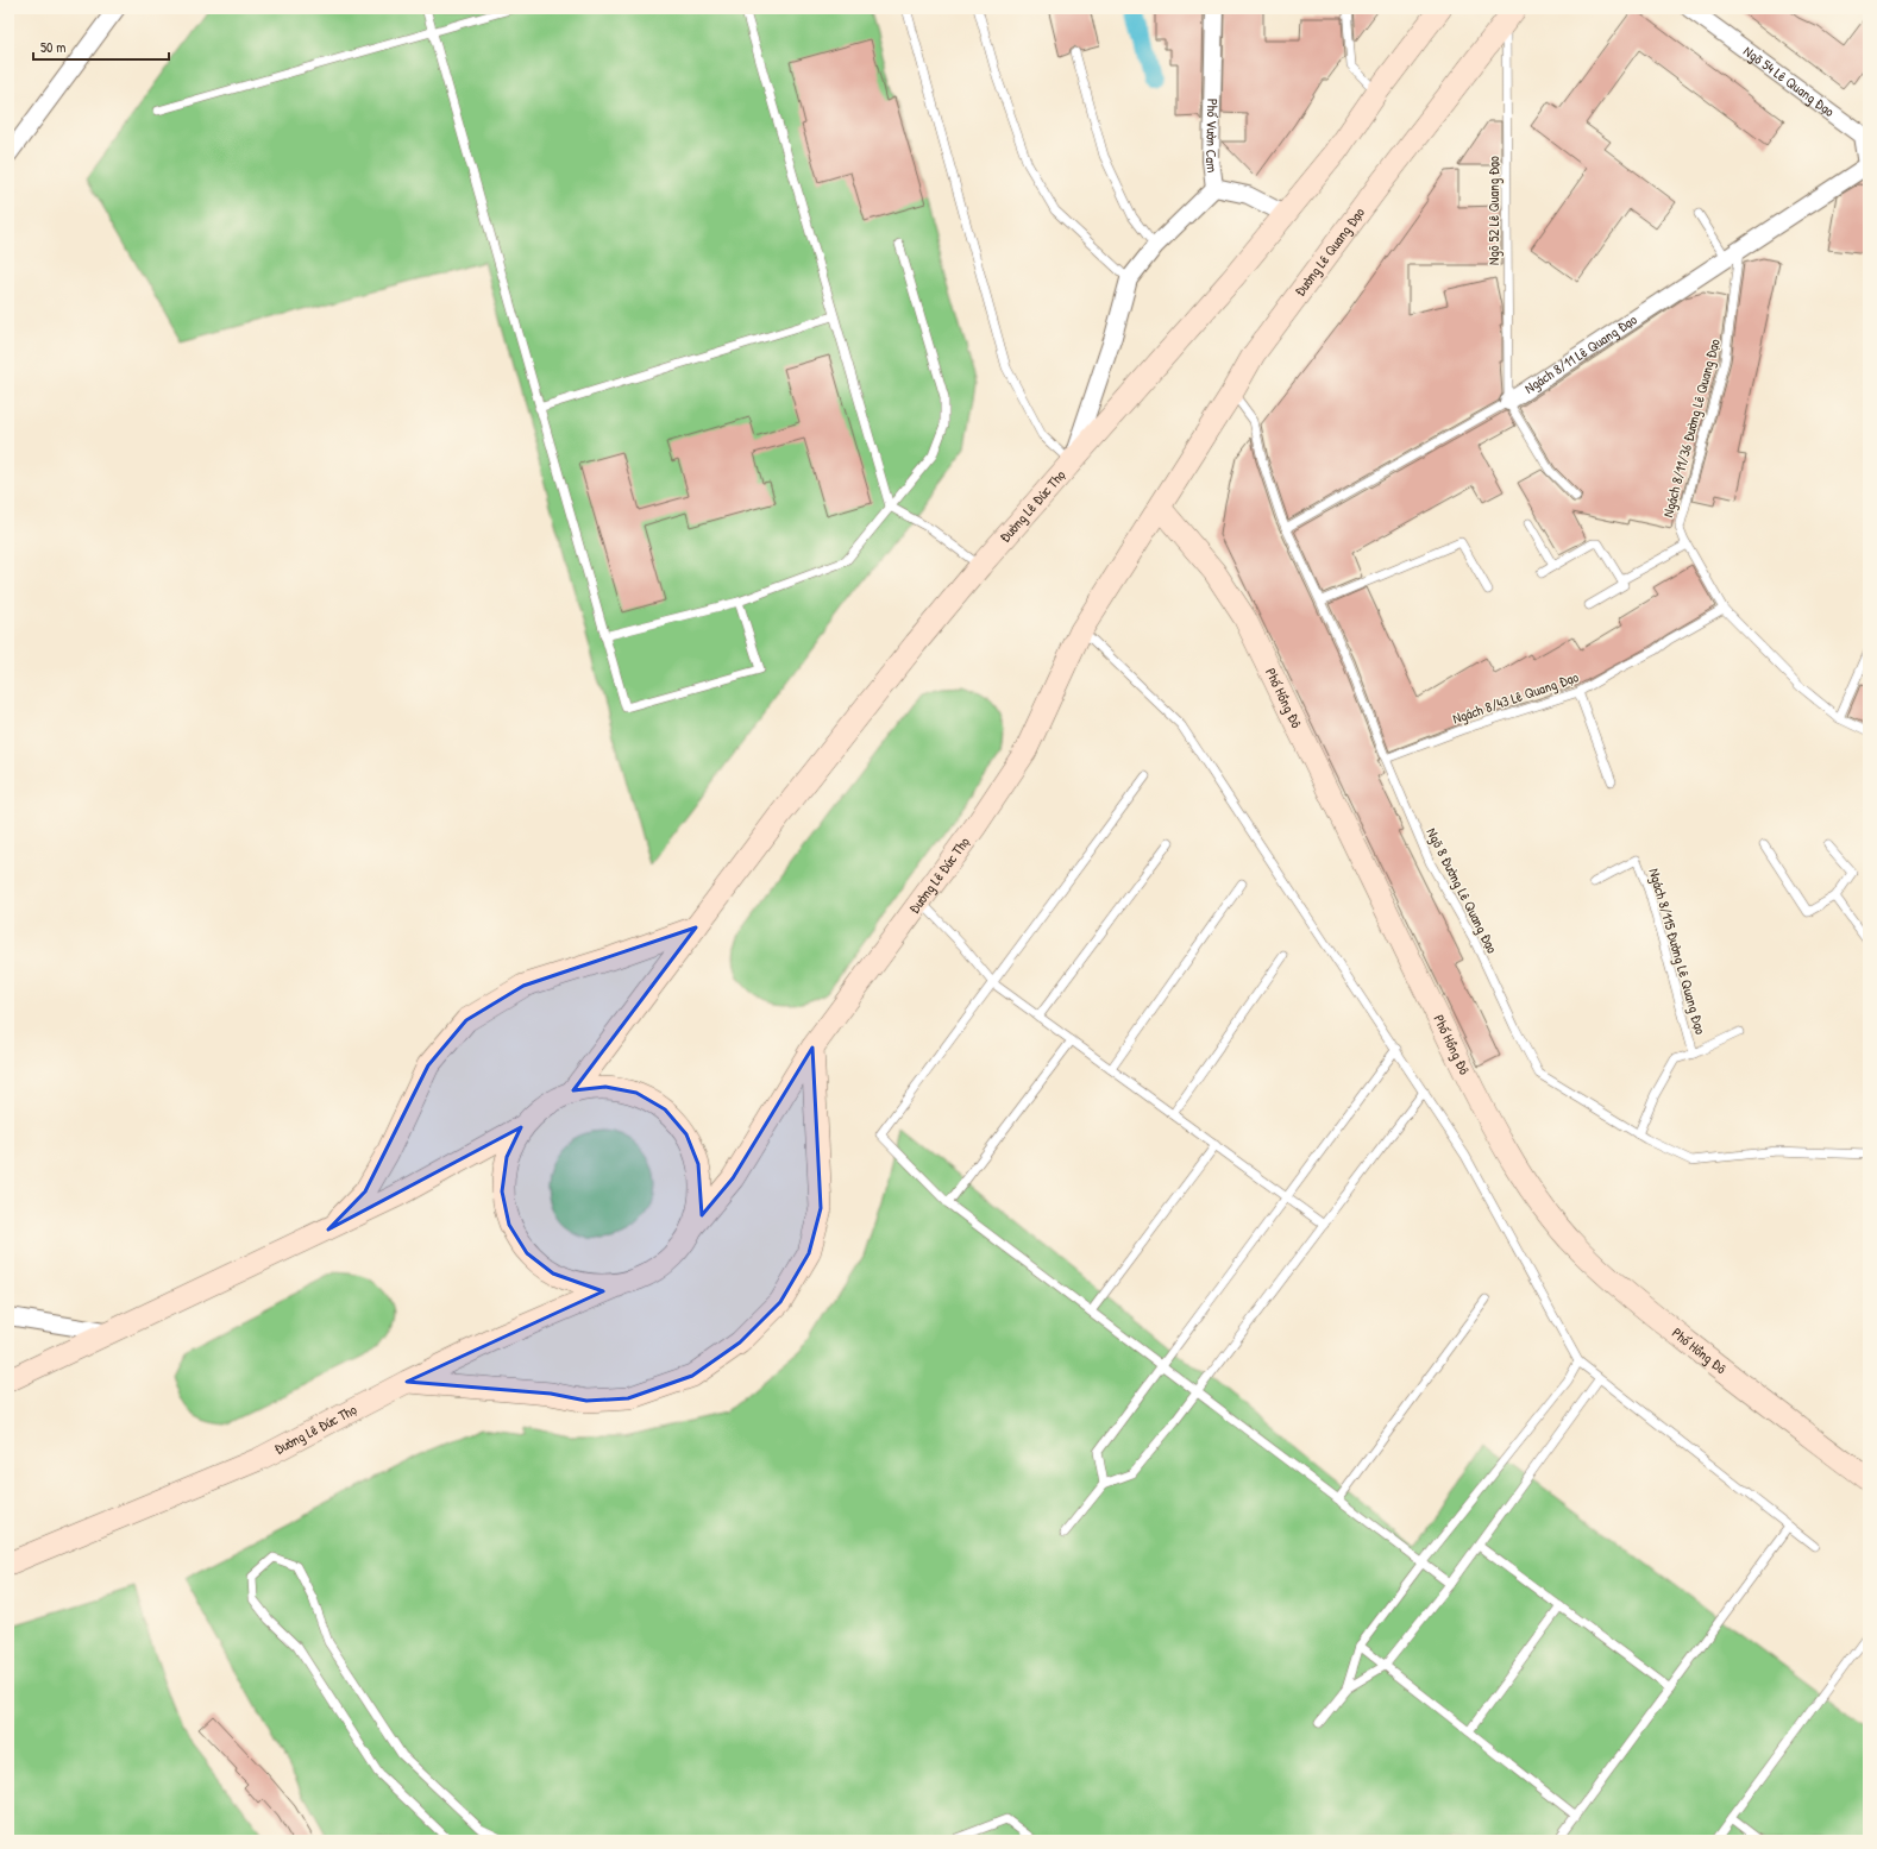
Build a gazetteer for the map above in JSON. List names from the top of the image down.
{
  "streets": {
    "main road": ["Đường Lê Quang Đạo", "Đường Lê Đức Thọ", "Phố Hồng Đô"],
    "street": ["Ngõ 54 Lê Quang Đạo", "Phố Vườn Cam", "Ngách 8/11 Lê Quang Đạo"],
    "lane": [
      "Ngõ 52 Lê Quang Đạo",
      "Ngách 8/11/36 Đường Lê Quang Đạo",
      "Ngách 8/43 Lê Quang Đạo",
      "Ngõ 8 Đường Lê Quang Đạo",
      "Ngách 8/115 Đường Lê Quang Đạo"
    ]
  },
  "crossings": [
    ["Ngõ 54 Lê Quang Đạo", "Ngách 8/11 Lê Quang Đạo"],
    ["Ngõ 52 Lê Quang Đạo", "Đường Lê Quang Đạo"],
    ["Ngõ 52 Lê Quang Đạo", "Ngách 8/11 Lê Quang Đạo"],
    ["Đường Lê Quang Đạo", "Đường Lê Đức Thọ"],
    ["Đường Lê Quang Đạo", "Phố Hồng Đô"],
    ["Đường Lê Quang Đạo", "Ngõ 8 Đường Lê Quang Đạo"],
    ["Ngách 8/11 Lê Quang Đạo", "Ngách 8/11/36 Đường Lê Quang Đạo"],
    ["Ngách 8/11 Lê Quang Đạo", "Ngõ 8 Đường Lê Quang Đạo"],
    ["Ngách 8/11/36 Đường Lê Quang Đạo", "Ngách 8/43 Lê Quang Đạo"],
    ["Đường Lê Đức Thọ", "Phố Hồng Đô"],
    ["Ngách 8/43 Lê Quang Đạo", "Ngõ 8 Đường Lê Quang Đạo"],
    ["Ngõ 8 Đường Lê Quang Đạo", "Ngách 8/115 Đường Lê Quang Đạo"]
  ],
  "scale_bar": "50 m"
}
